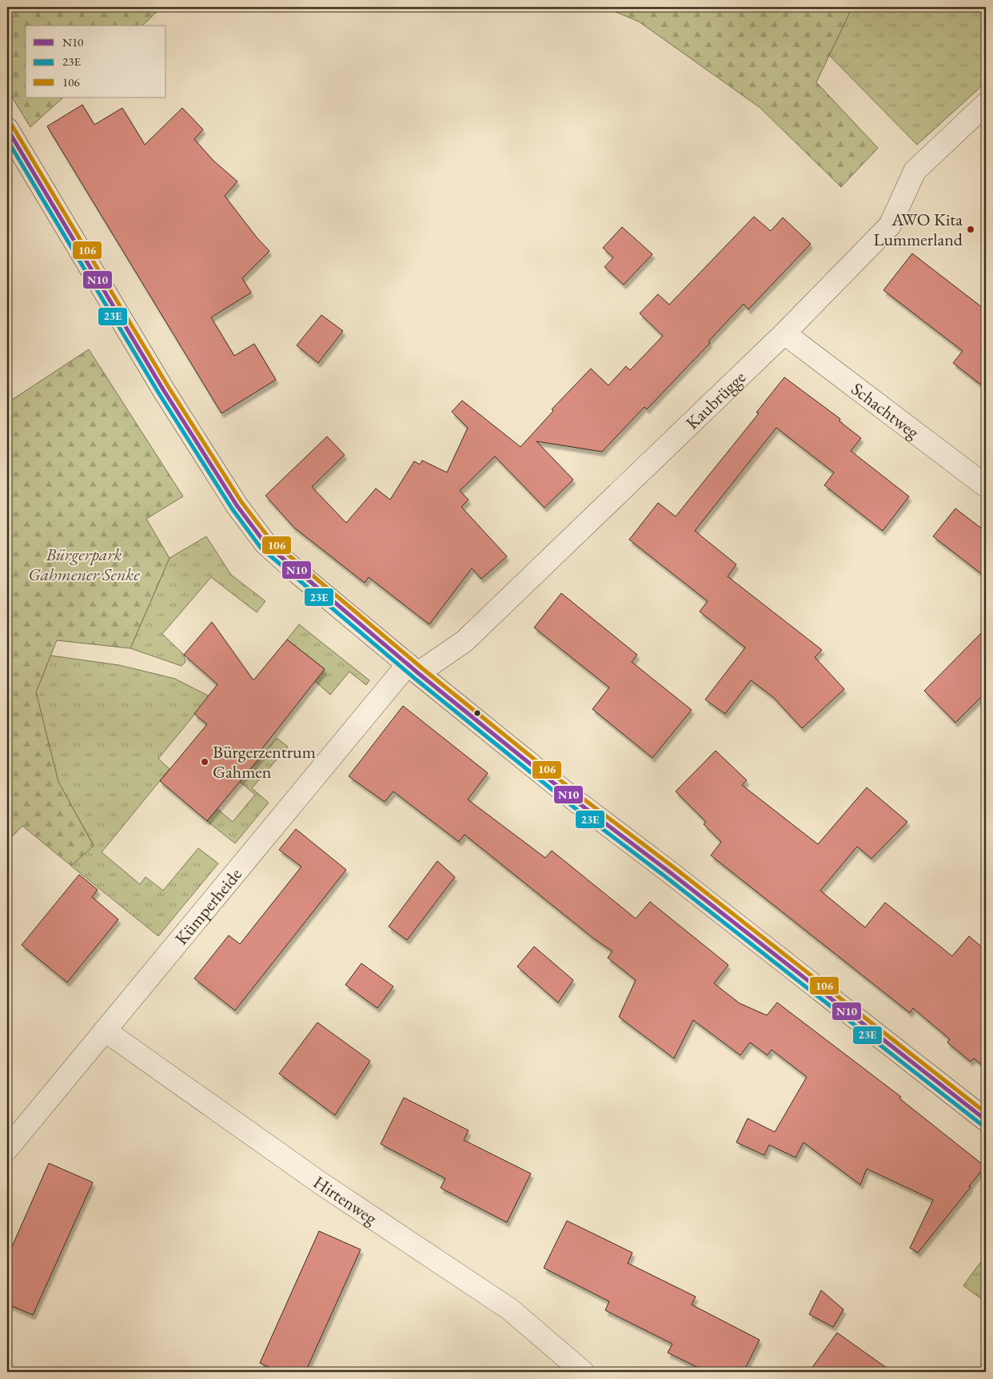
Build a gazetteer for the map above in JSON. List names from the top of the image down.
{
  "streets": {
    "street": [
      "Kaubrügge",
      "Schachtweg",
      "Kümperheide",
      "Hirtenweg"
    ]
  },
  "crossings": [
    ["Kaubrügge", "Schachtweg"],
    ["Kaubrügge", "Kümperheide"],
    ["Kümperheide", "Hirtenweg"]
  ],
  "parks": ["Bürgerpark Gahmener Senke"],
  "places": ["AWO Kita Lummerland", "Bürgerzentrum Gahmen"],
  "lines": ["transit line 106", "transit line N10", "transit line 23E"],
  "legend": ["N10", "23E", "106"]
}
